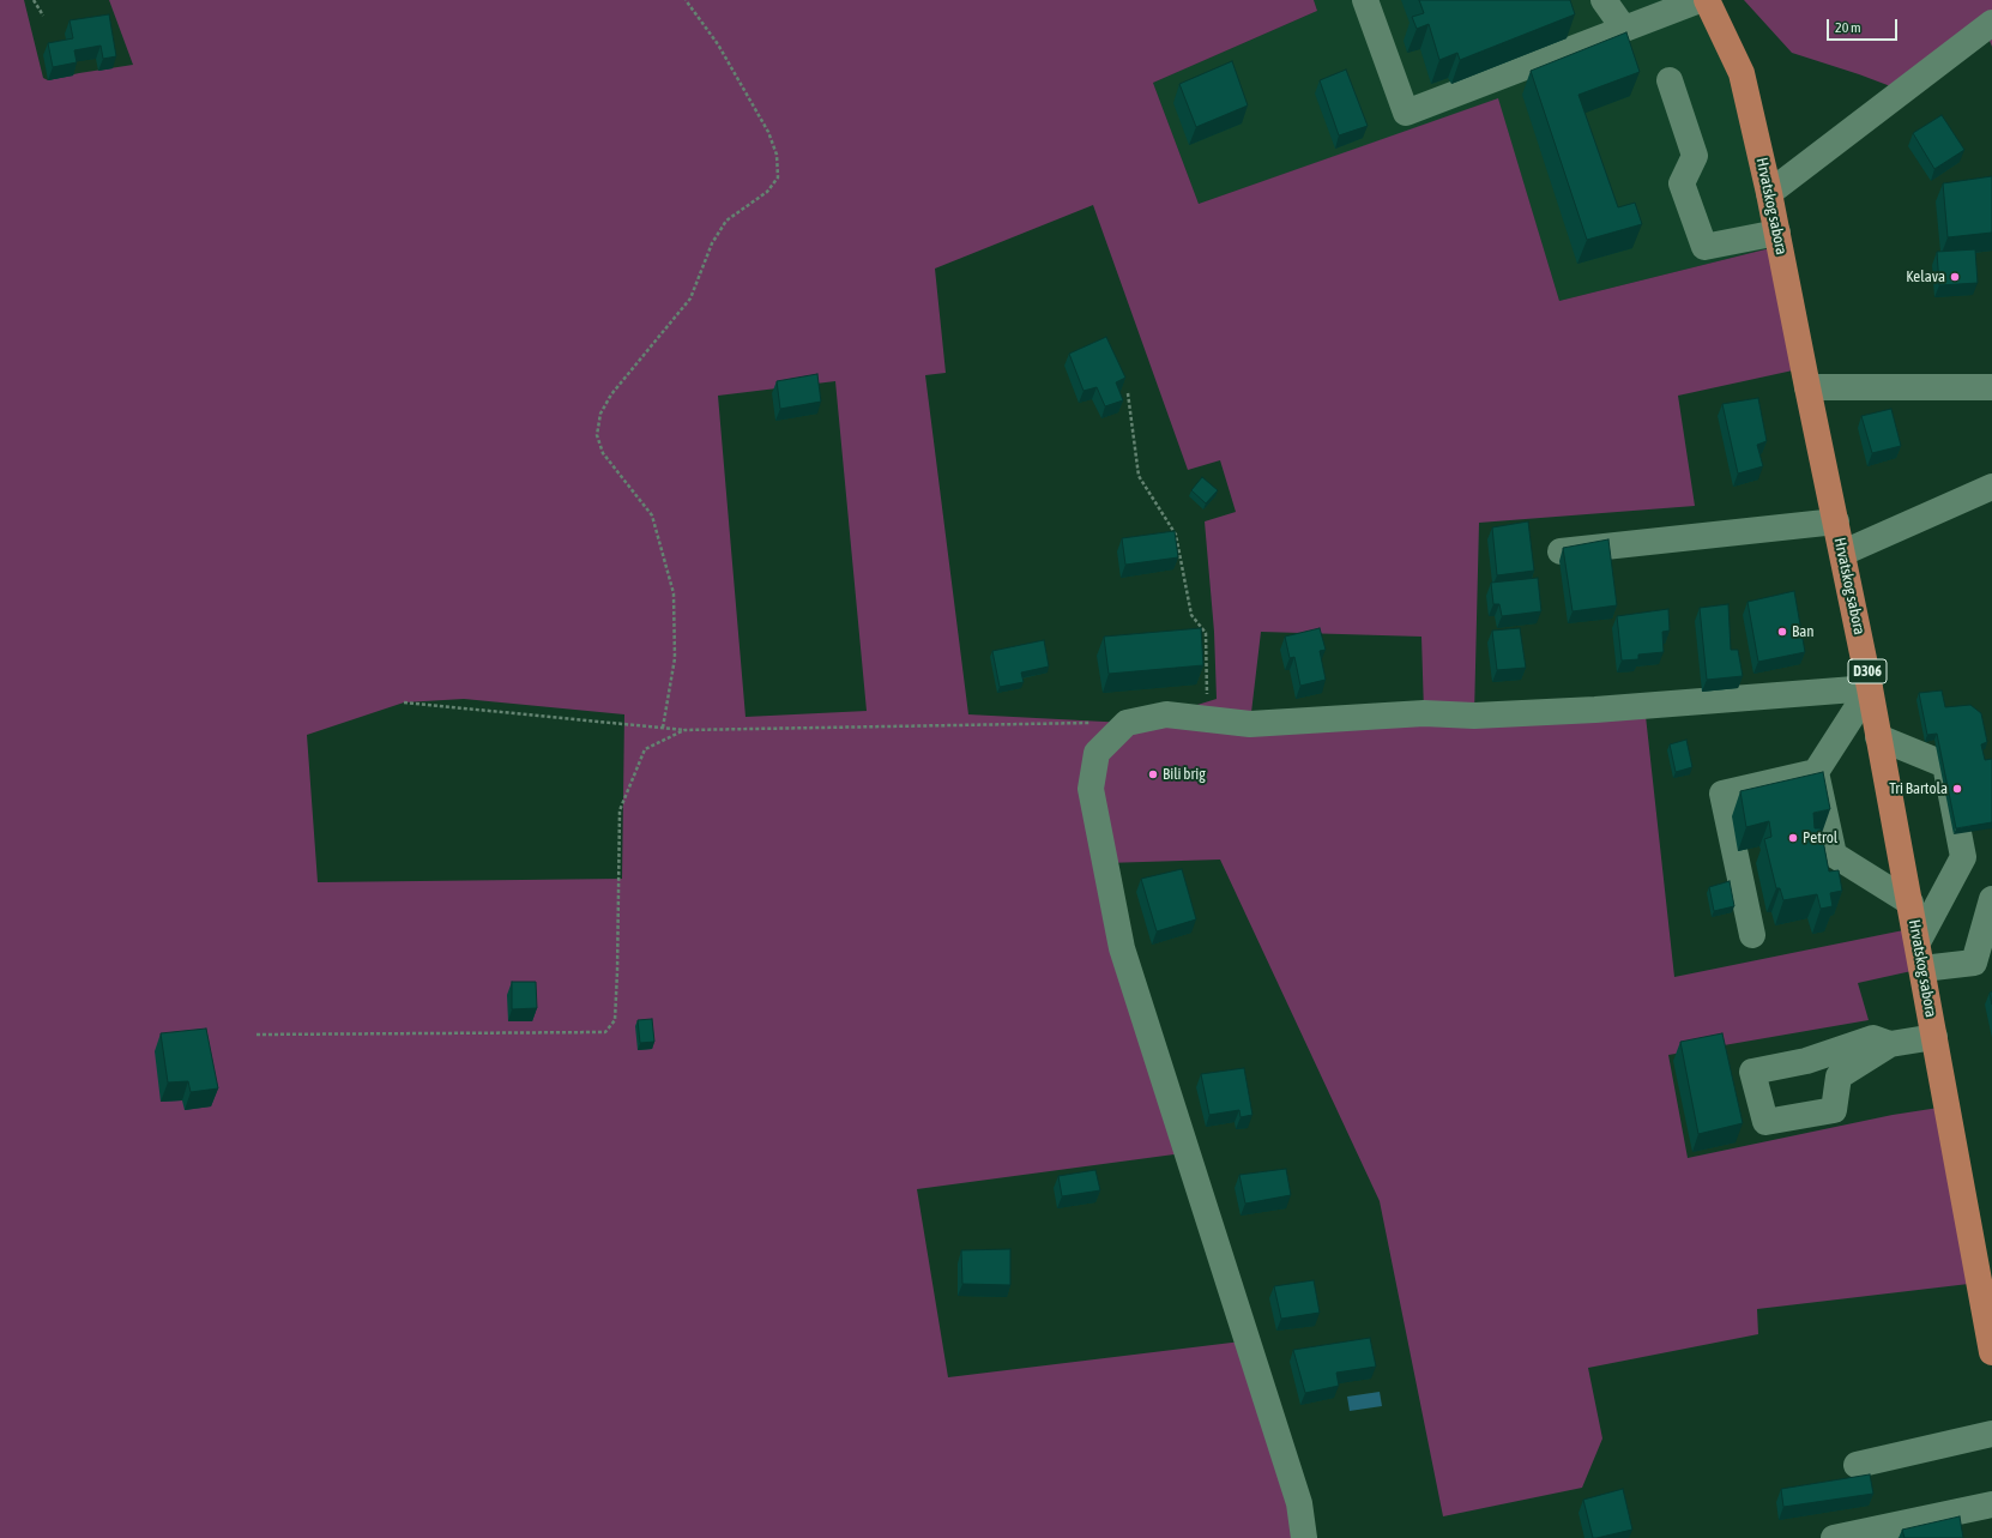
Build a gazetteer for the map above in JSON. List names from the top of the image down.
{
  "streets": {
    "main road": ["Hrvatskog sabora", "D306"]
  },
  "places": [
    "Kelava",
    "Ban",
    "Bili brig",
    "Tri Bartola",
    "Petrol"
  ],
  "scale_bar": "20 m"
}
